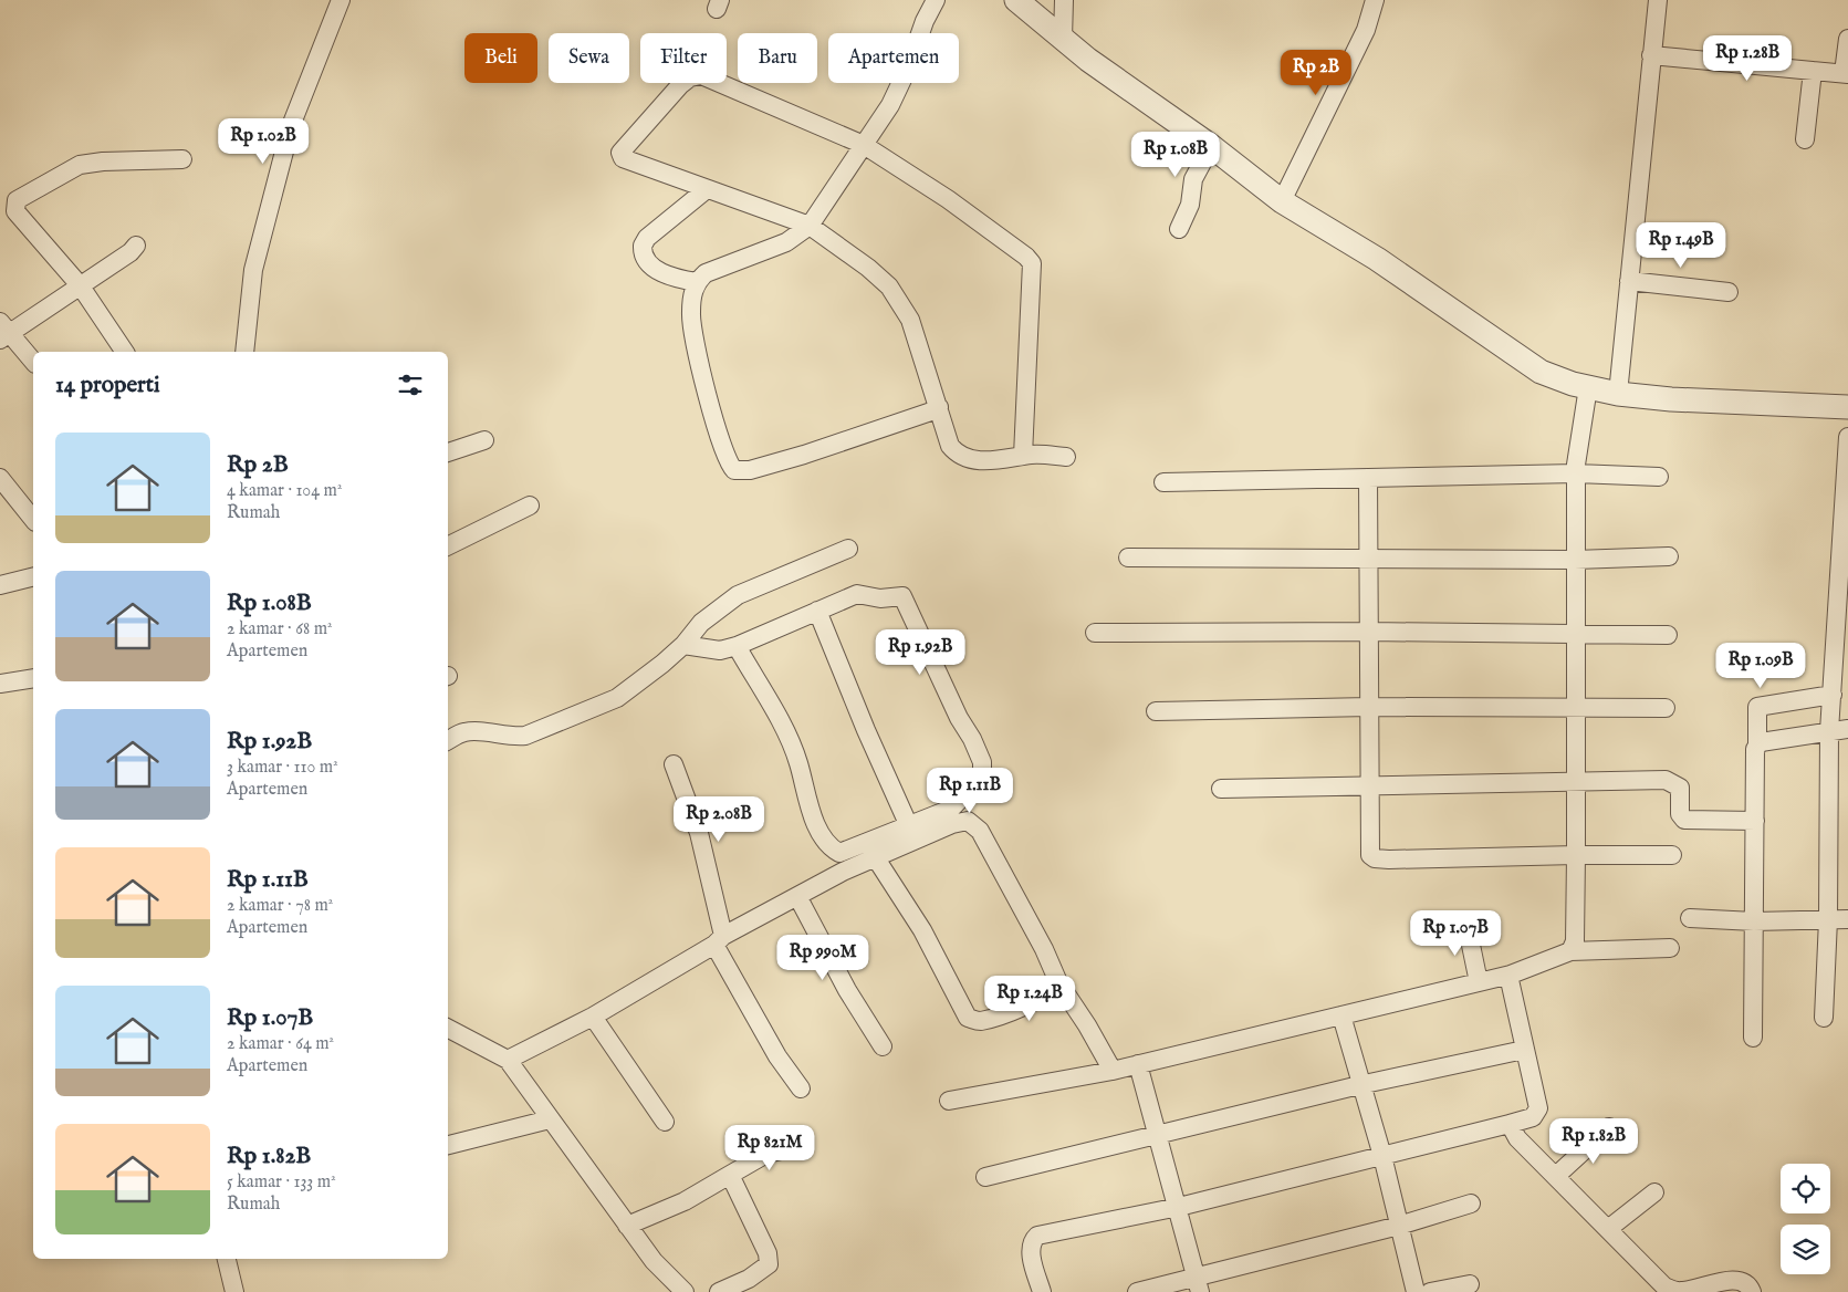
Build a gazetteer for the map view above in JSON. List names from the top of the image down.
{
  "page": {
    "chip": [
      "Beli",
      "Sewa",
      "Filter",
      "Baru",
      "Apartemen"
    ],
    "price": [
      "Rp 1.28B",
      "Rp 2B",
      "Rp 1.02B",
      "Rp 1.08B",
      "Rp 1.49B",
      "Rp 1.92B",
      "Rp 1.09B",
      "Rp 1.11B",
      "Rp 2.08B",
      "Rp 1.07B",
      "Rp 990M",
      "Rp 1.24B",
      "Rp 1.82B",
      "Rp 821M"
    ],
    "heading": "14 properti",
    "list": [
      {
        "name": "Rp 2B",
        "note": "4 kamar · 104 m² · Rumah"
      },
      {
        "name": "Rp 1.08B",
        "note": "2 kamar · 68 m² · Apartemen"
      },
      {
        "name": "Rp 1.92B",
        "note": "3 kamar · 110 m² · Apartemen"
      },
      {
        "name": "Rp 1.11B",
        "note": "2 kamar · 78 m² · Apartemen"
      },
      {
        "name": "Rp 1.07B",
        "note": "2 kamar · 64 m² · Apartemen"
      },
      {
        "name": "Rp 1.82B",
        "note": "5 kamar · 133 m² · Rumah"
      }
    ]
  }
}
